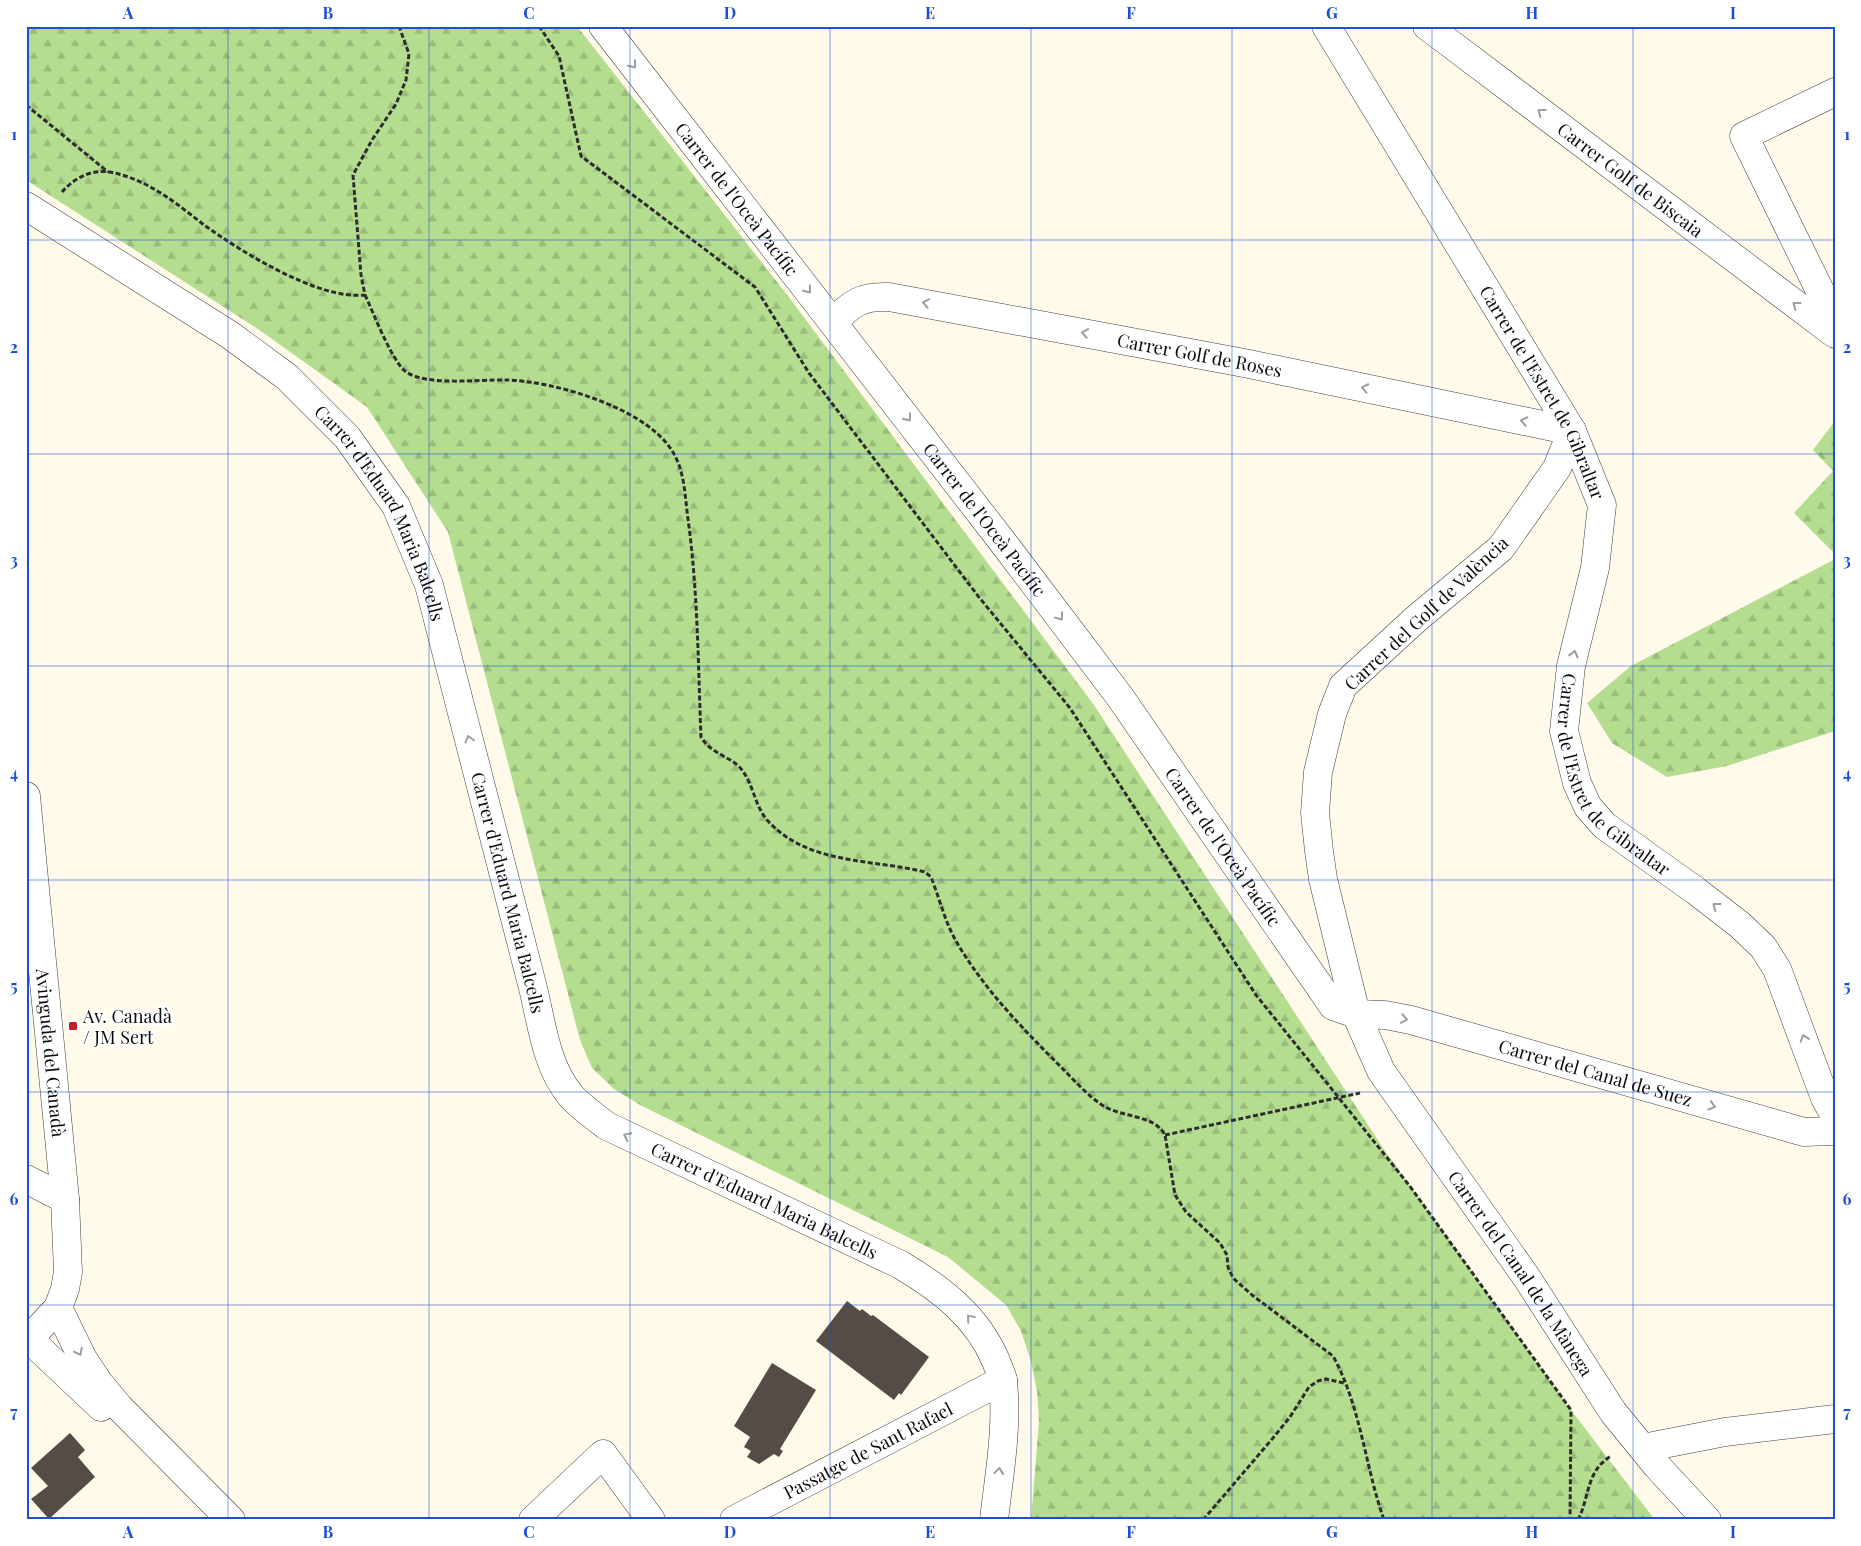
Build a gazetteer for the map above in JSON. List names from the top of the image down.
{
  "streets": {
    "street": [
      "Carrer Golf de Biscaia",
      "Carrer de l'Oceà Pacífic",
      "Carrer Golf de Roses",
      "Carrer de l'Estret de Gibraltar",
      "Carrer d'Eduard Maria Balcells",
      "Carrer del Golf de València",
      "Avinguda del Canadà",
      "Carrer del Canal de Suez",
      "Carrer del Canal de la Mànega",
      "Passatge de Sant Rafael"
    ]
  },
  "crossings": [
    ["Carrer de l'Oceà Pacífic", "Carrer Golf de Roses"],
    ["Carrer de l'Oceà Pacífic", "Carrer del Golf de València"],
    ["Carrer de l'Oceà Pacífic", "Carrer del Canal de Suez"],
    ["Carrer de l'Oceà Pacífic", "Carrer del Canal de la Mànega"],
    ["Carrer Golf de Roses", "Carrer de l'Estret de Gibraltar"],
    ["Carrer Golf de Roses", "Carrer del Golf de València"],
    ["Carrer de l'Estret de Gibraltar", "Carrer del Golf de València"],
    ["Carrer d'Eduard Maria Balcells", "Passatge de Sant Rafael"],
    ["Carrer del Golf de València", "Carrer del Canal de Suez"],
    ["Carrer del Golf de València", "Carrer del Canal de la Mànega"],
    ["Carrer del Canal de Suez", "Carrer del Canal de la Mànega"]
  ],
  "one_way": [
    "Carrer Golf de Biscaia",
    "Carrer de l'Oceà Pacífic",
    "Carrer Golf de Roses",
    "Carrer de l'Estret de Gibraltar",
    "Carrer d'Eduard Maria Balcells",
    "Carrer del Canal de Suez"
  ],
  "places": {
    "transit": ["Av. Canadà / JM Sert"]
  },
  "grid": {
    "columns": [
      "A",
      "B",
      "C",
      "D",
      "E",
      "F",
      "G",
      "H",
      "I"
    ],
    "rows": [
      "1",
      "2",
      "3",
      "4",
      "5",
      "6",
      "7"
    ]
  }
}
